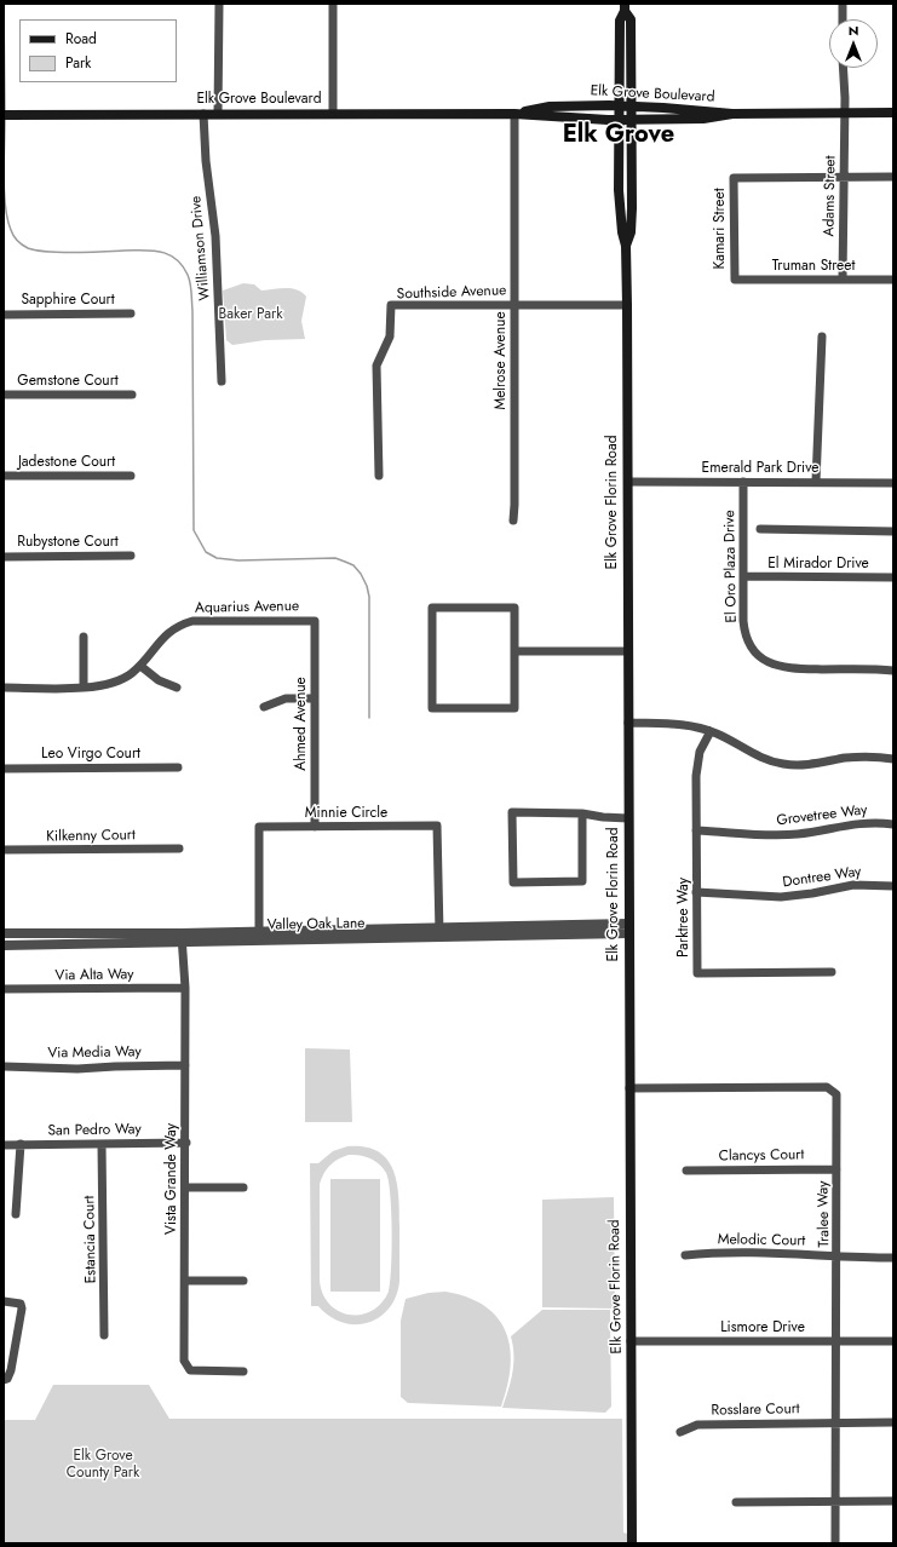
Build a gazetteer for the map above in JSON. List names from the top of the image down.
{
  "streets": {
    "main road": ["Elk Grove Boulevard", "Elk Grove Florin Road"],
    "street": [
      "Adams Street",
      "Kamari Street",
      "Williamson Drive",
      "Truman Street",
      "Southside Avenue",
      "Sapphire Court",
      "Melrose Avenue",
      "Gemstone Court",
      "Jadestone Court",
      "Emerald Park Drive",
      "Rubystone Court",
      "El Mirador Drive",
      "El Oro Plaza Drive",
      "Aquarius Avenue",
      "Ahmed Avenue",
      "Leo Virgo Court",
      "Minnie Circle",
      "Grovetree Way",
      "Kilkenny Court",
      "Dontree Way",
      "Parktree Way",
      "Valley Oak Lane",
      "Via Alta Way",
      "Via Media Way",
      "San Pedro Way",
      "Clancys Court",
      "Vista Grande Way",
      "Tralee Way",
      "Estancia Court",
      "Melodic Court",
      "Lismore Drive",
      "Rosslare Court"
    ]
  },
  "crossings": [
    ["Elk Grove Boulevard", "Adams Street"],
    ["Elk Grove Boulevard", "Williamson Drive"],
    ["Elk Grove Boulevard", "Melrose Avenue"],
    ["Elk Grove Boulevard", "Elk Grove Florin Road"],
    ["Adams Street", "Kamari Street"],
    ["Adams Street", "Truman Street"],
    ["Kamari Street", "Truman Street"],
    ["Southside Avenue", "Melrose Avenue"],
    ["Southside Avenue", "Elk Grove Florin Road"],
    ["Emerald Park Drive", "Elk Grove Florin Road"],
    ["Emerald Park Drive", "El Oro Plaza Drive"],
    ["Elk Grove Florin Road", "Valley Oak Lane"],
    ["Elk Grove Florin Road", "Tralee Way"],
    ["Elk Grove Florin Road", "Lismore Drive"],
    ["El Mirador Drive", "El Oro Plaza Drive"],
    ["Aquarius Avenue", "Ahmed Avenue"],
    ["Ahmed Avenue", "Minnie Circle"],
    ["Minnie Circle", "Valley Oak Lane"],
    ["Grovetree Way", "Parktree Way"],
    ["Dontree Way", "Parktree Way"],
    ["Valley Oak Lane", "Vista Grande Way"],
    ["Via Alta Way", "Vista Grande Way"],
    ["Via Media Way", "Vista Grande Way"],
    ["San Pedro Way", "Vista Grande Way"],
    ["San Pedro Way", "Estancia Court"],
    ["Clancys Court", "Tralee Way"],
    ["Tralee Way", "Melodic Court"],
    ["Tralee Way", "Lismore Drive"],
    ["Tralee Way", "Rosslare Court"]
  ],
  "districts": ["Elk Grove"],
  "parks": ["Baker Park", "Elk Grove County Park"],
  "legend": ["Road", "Park"],
  "north": "top"
}
